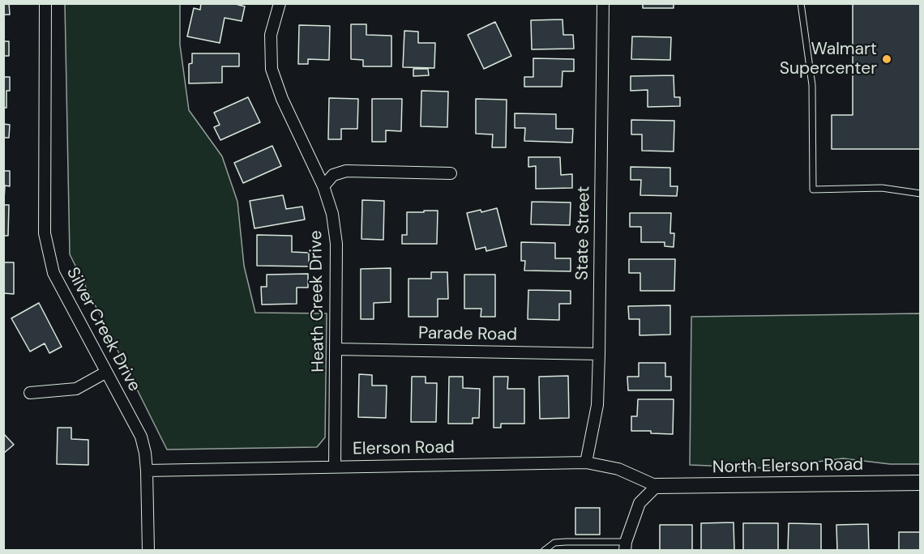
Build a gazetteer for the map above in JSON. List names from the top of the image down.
{
  "streets": {
    "street": [
      "State Street",
      "Heath Creek Drive",
      "Silver Creek Drive",
      "Parade Road",
      "Elerson Road",
      "North Elerson Road"
    ]
  },
  "crossings": [
    ["State Street", "Parade Road"],
    ["State Street", "Elerson Road"],
    ["Heath Creek Drive", "Parade Road"],
    ["Heath Creek Drive", "Elerson Road"],
    ["Silver Creek Drive", "Elerson Road"],
    ["Elerson Road", "North Elerson Road"]
  ],
  "places": ["Walmart Supercenter"]
}
